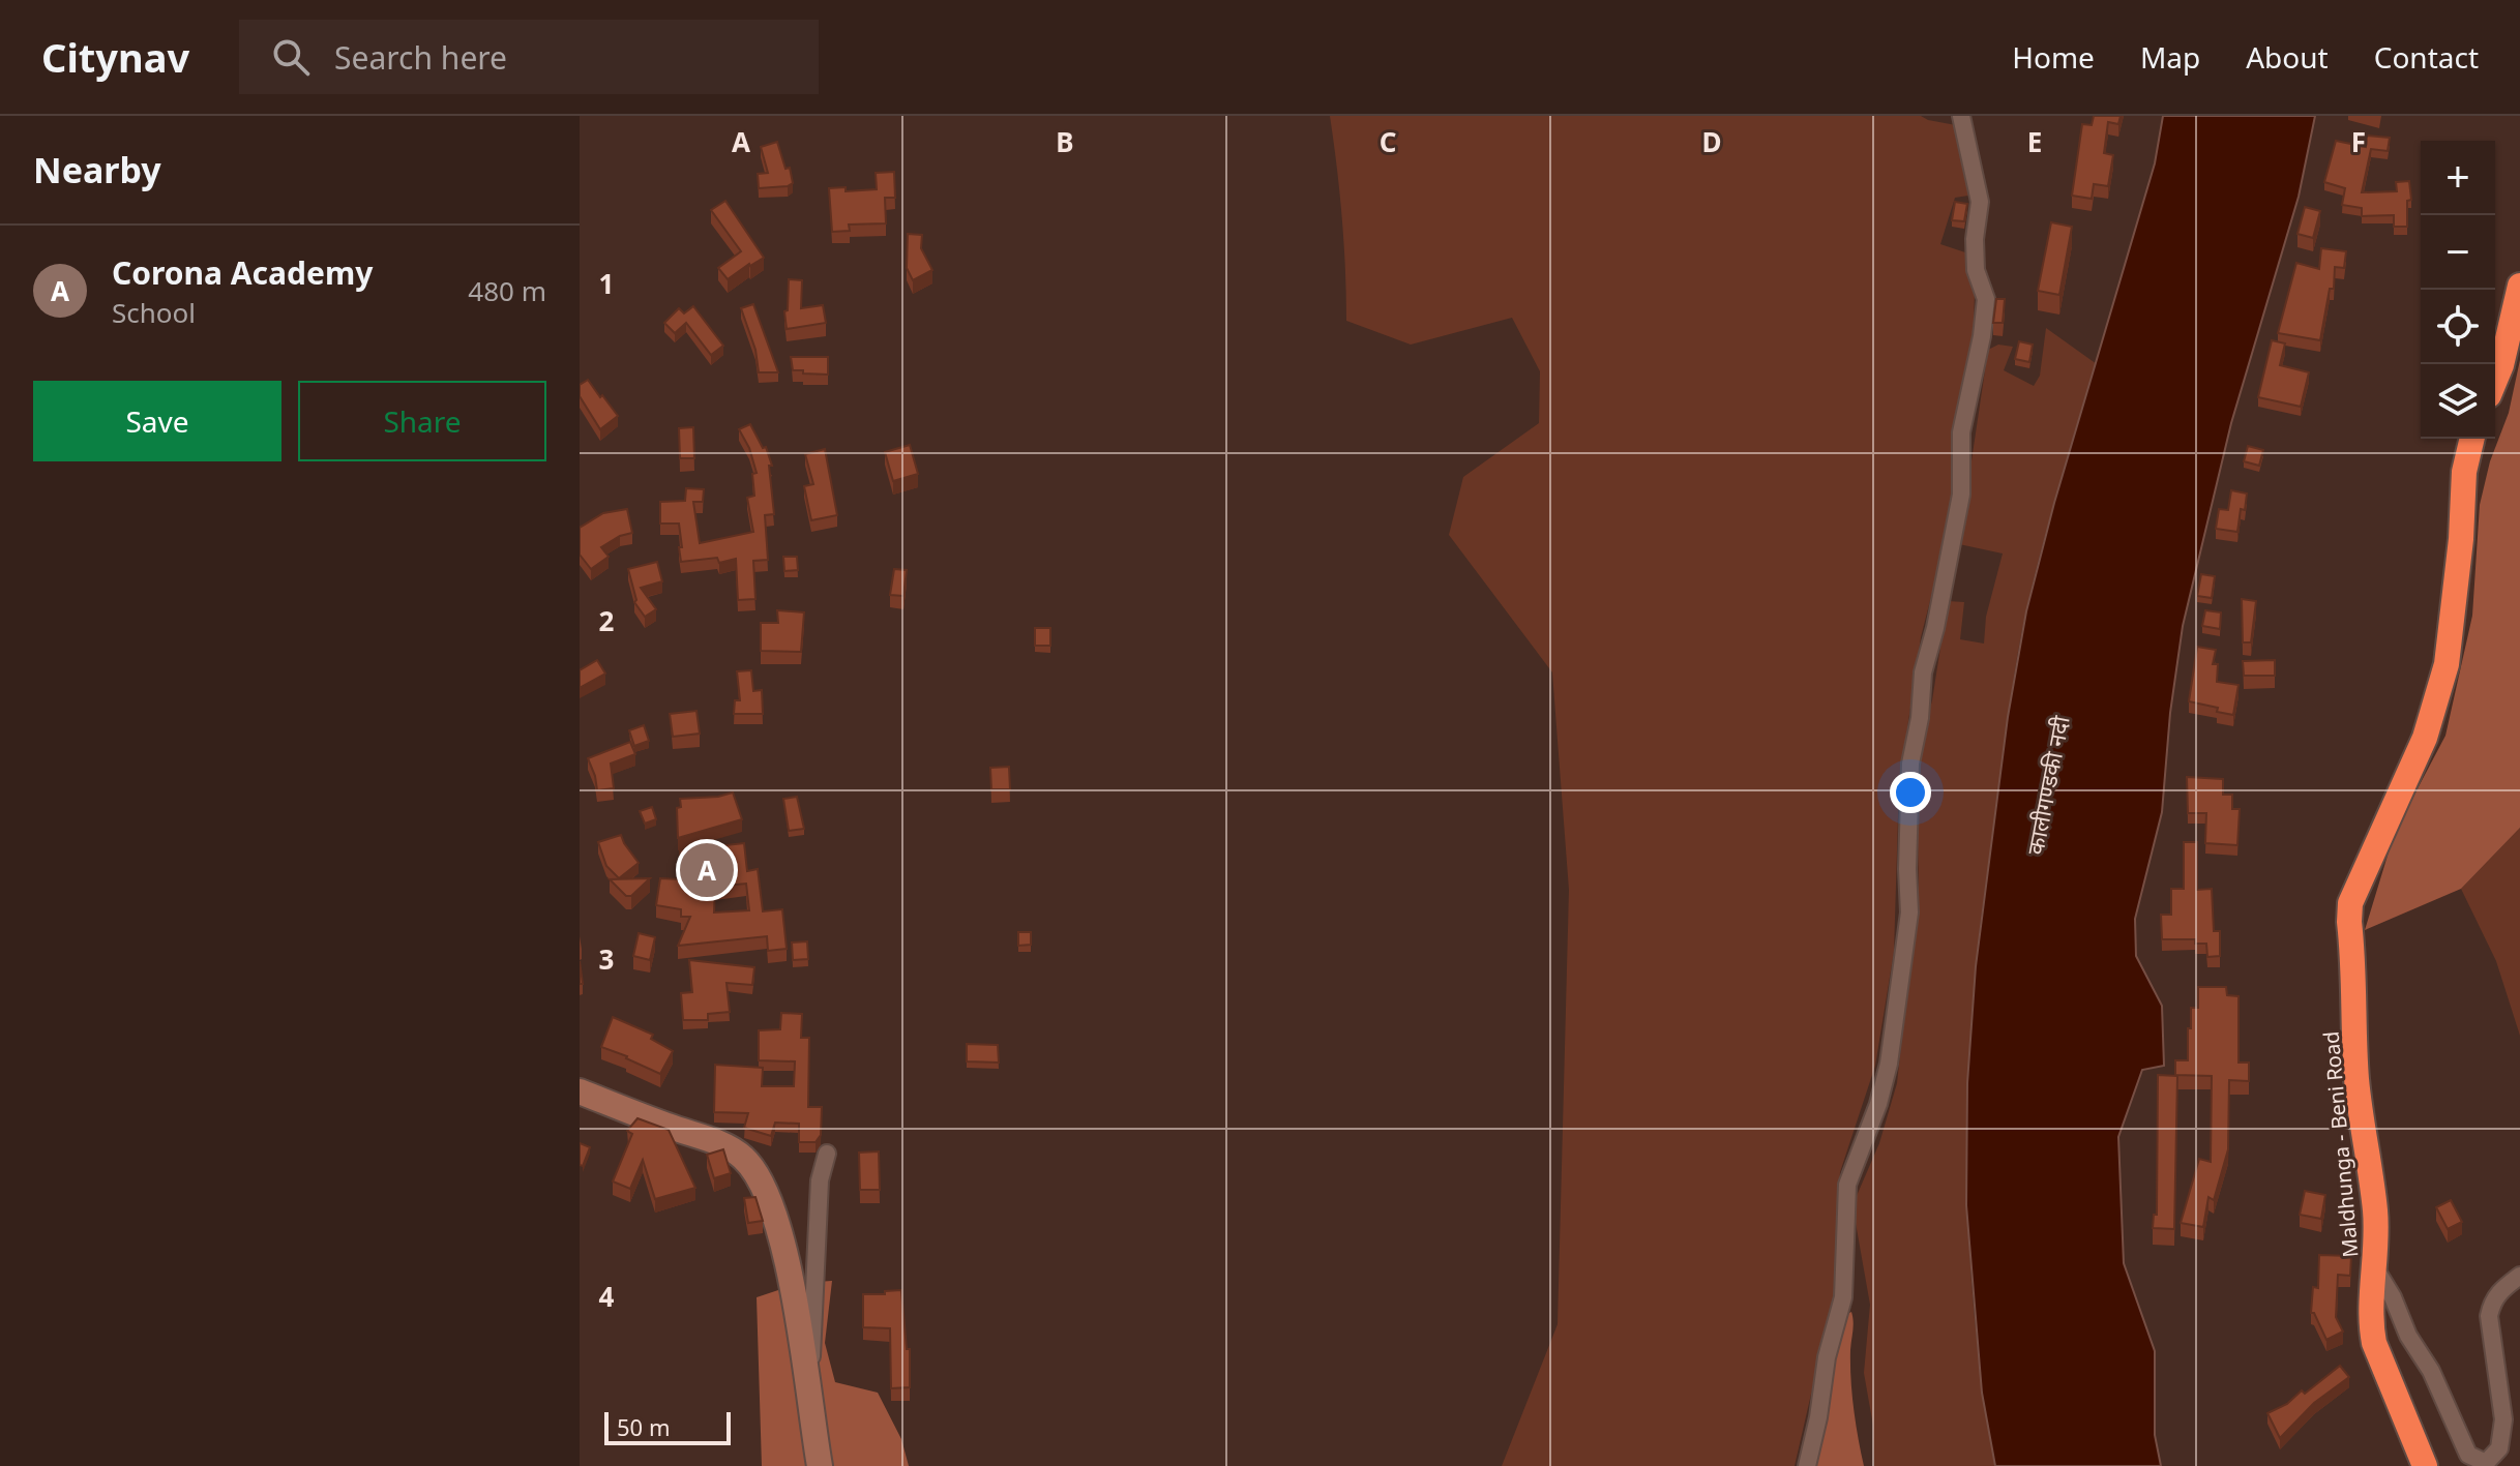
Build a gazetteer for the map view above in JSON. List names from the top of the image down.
{
  "streets": {
    "highway": ["Maldhunga - Beni Road"]
  },
  "water": ["कालीगण्डकी नदी"],
  "scale_bar": "50 m",
  "page": {
    "header": "Citynav",
    "search": "Search here",
    "nav": [
      "Home",
      "Map",
      "About",
      "Contact"
    ],
    "heading": "Nearby",
    "map_buttons": ["+", "−"],
    "list": [
      {
        "mark": "A",
        "name": "Corona Academy",
        "note": "School",
        "value": "480 m"
      }
    ],
    "buttons": ["Save", "Share"],
    "pins": "A",
    "scale": "50 m"
  },
  "grid": {
    "columns": [
      "A",
      "B",
      "C",
      "D",
      "E",
      "F"
    ],
    "rows": [
      "1",
      "2",
      "3",
      "4"
    ]
  }
}
